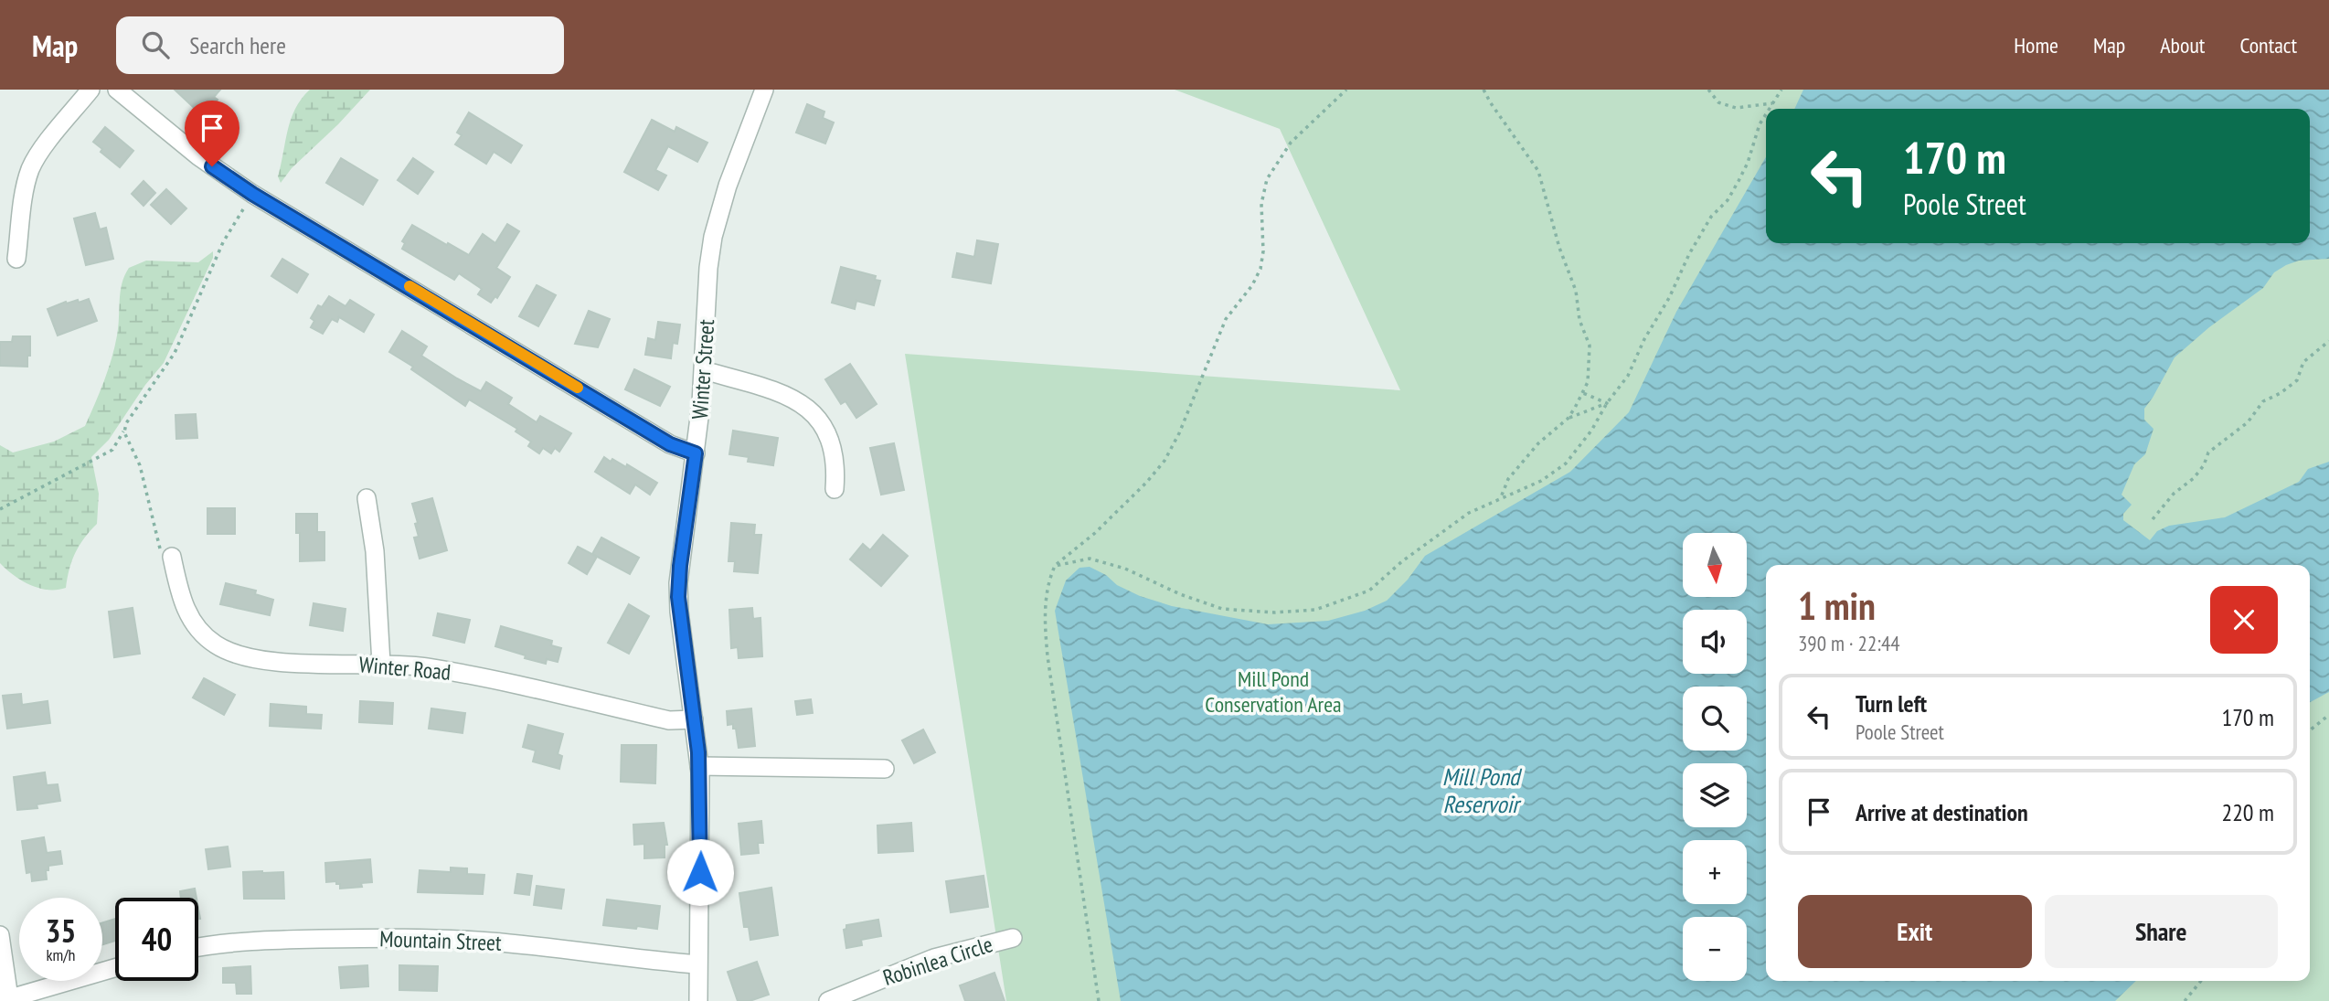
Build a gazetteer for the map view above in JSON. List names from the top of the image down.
{
  "streets": {
    "street": [
      "Winter Street",
      "Winter Road",
      "Mountain Street",
      "Robinlea Circle"
    ]
  },
  "crossings": [
    ["Winter Street", "Winter Road"],
    ["Winter Street", "Mountain Street"]
  ],
  "water": ["Mill Pond Reservoir"],
  "parks": ["Mill Pond Conservation Area"],
  "north": "bottom",
  "page": {
    "header": "Map",
    "search": "Search here",
    "nav": [
      "Home",
      "Map",
      "About",
      "Contact"
    ],
    "turn": ["170 m", "Poole Street"],
    "map_buttons": ["+", "−"],
    "heading": ["1 min", "390 m · 22:44"],
    "list": [
      {
        "name": "Turn left",
        "note": "Poole Street",
        "value": "170 m"
      },
      {
        "name": "Arrive at destination",
        "value": "220 m"
      }
    ],
    "buttons": ["Exit", "Share"],
    "speed": "35 km/h",
    "limit": "40"
  }
}
